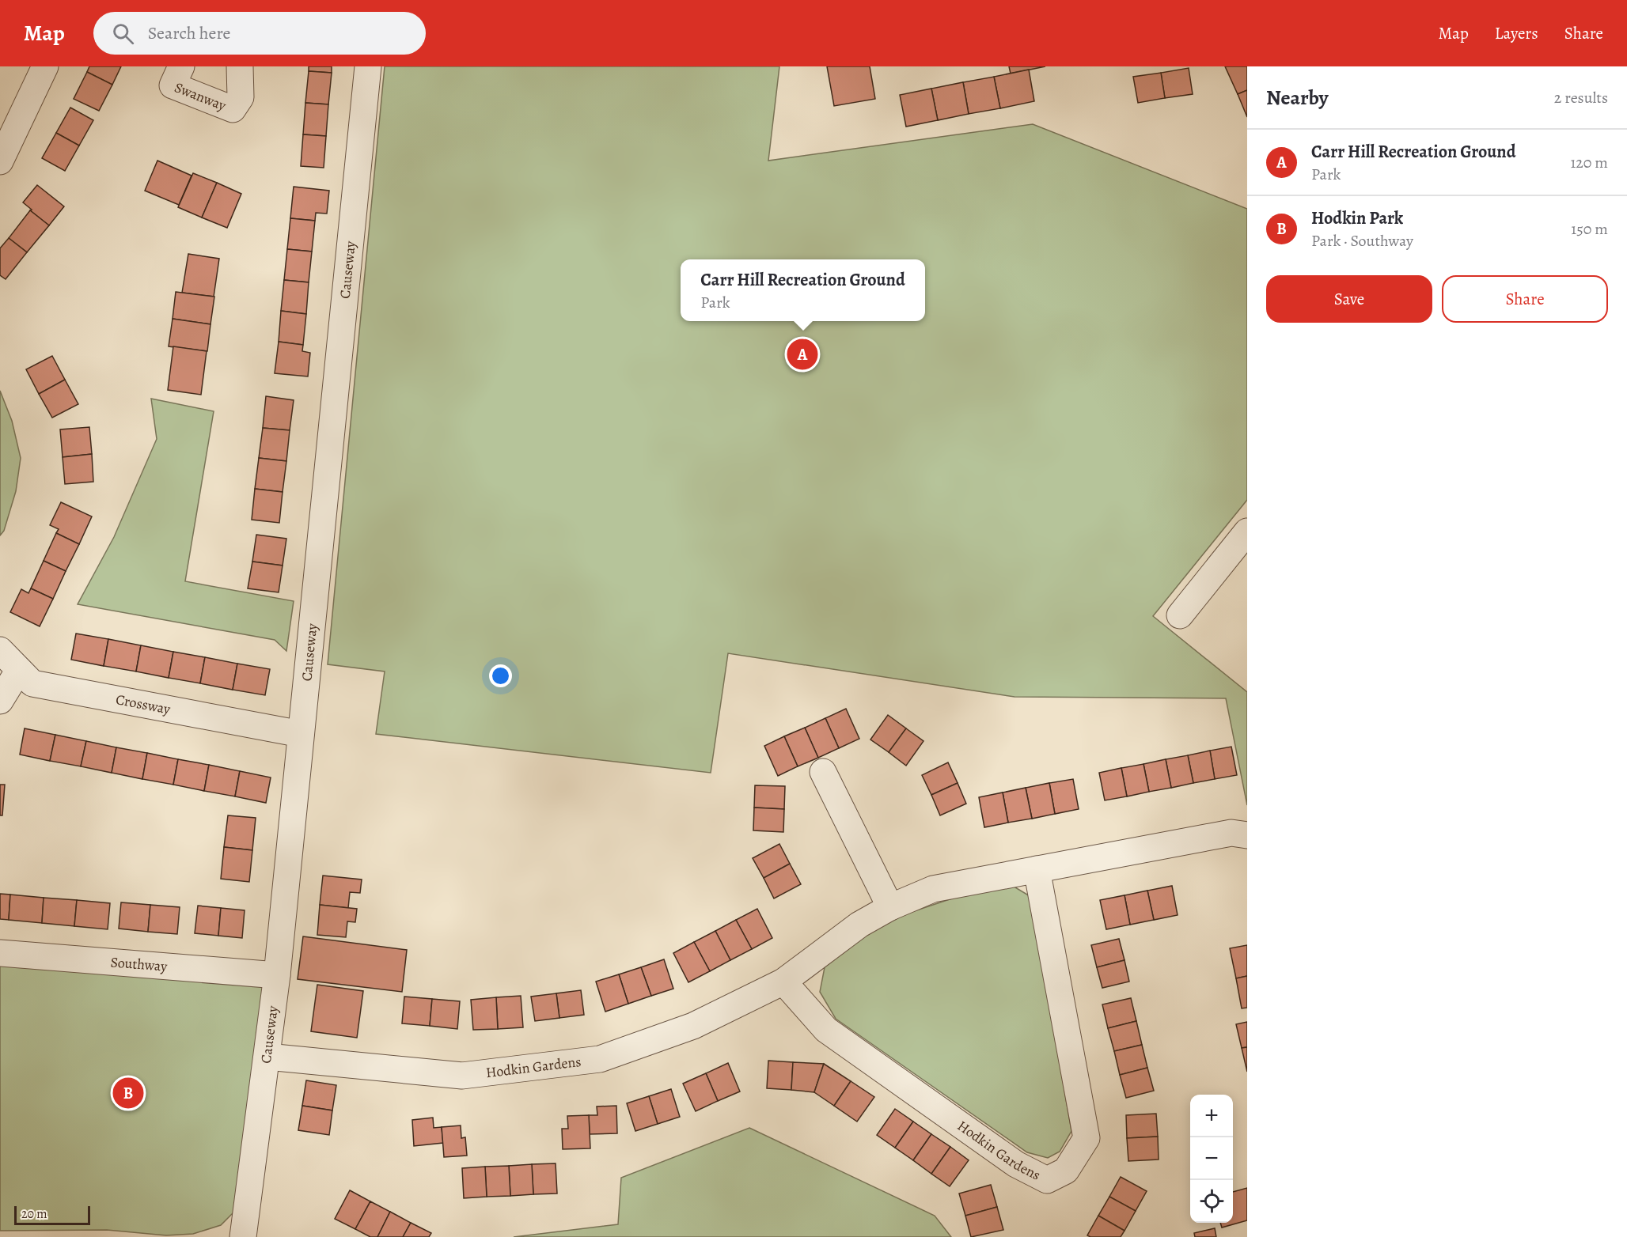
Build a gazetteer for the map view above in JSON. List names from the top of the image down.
{
  "streets": {
    "street": [
      "Swanway",
      "Causeway",
      "Crossway",
      "Southway",
      "Hodkin Gardens"
    ]
  },
  "crossings": [
    ["Causeway", "Crossway"],
    ["Causeway", "Southway"],
    ["Causeway", "Hodkin Gardens"]
  ],
  "scale_bar": "20 m",
  "page": {
    "header": "Map",
    "search": "Search here",
    "nav": ["Map", "Layers", "Share"],
    "heading": ["Nearby", "2 results"],
    "list": [
      {
        "mark": "A",
        "name": "Carr Hill Recreation Ground",
        "note": "Park",
        "value": "120 m"
      },
      {
        "mark": "B",
        "name": "Hodkin Park",
        "note": "Park · Southway",
        "value": "150 m"
      }
    ],
    "popup": ["Carr Hill Recreation Ground", "Park"],
    "buttons": ["Save", "Share"],
    "pins": ["A", "B"],
    "map_buttons": ["+", "−"],
    "scale": "20 m"
  }
}
